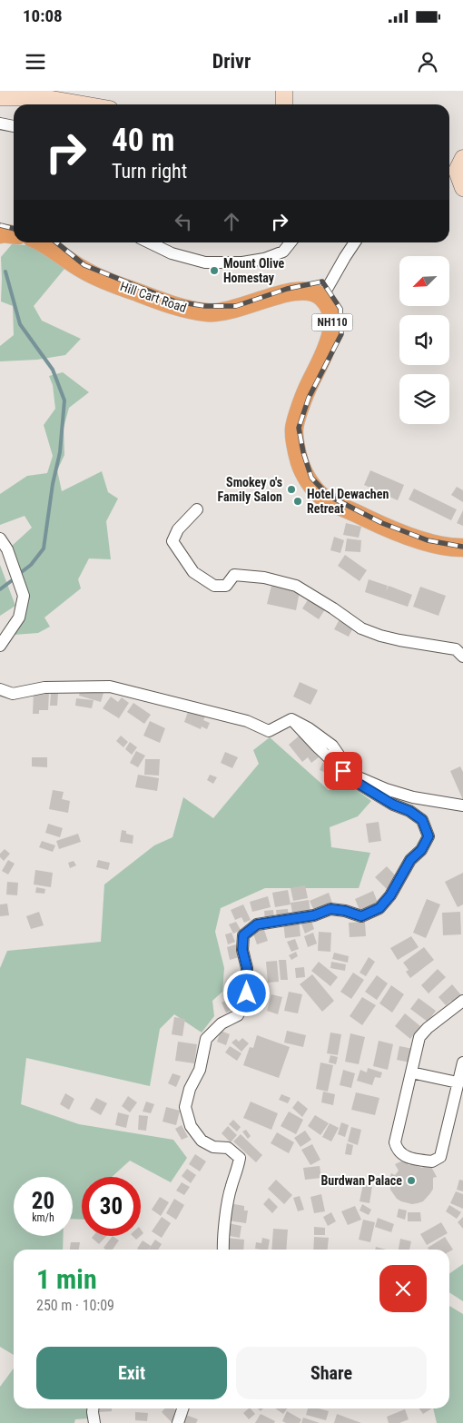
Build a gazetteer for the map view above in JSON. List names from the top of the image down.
{
  "streets": {
    "highway": ["Hill Cart Road", "NH110"]
  },
  "crossings": [
    ["Hill Cart Road", "NH110"]
  ],
  "places": [
    "Mount Olive Homestay",
    "Smokey o's Family Salon",
    "Hotel Dewachen Retreat",
    "Burdwan Palace"
  ],
  "north": "bottom left",
  "page": {
    "status": "10:08",
    "header": "Drivr",
    "turn": ["40 m", "Turn right"],
    "speed": "20 km/h",
    "limit": "30",
    "heading": ["1 min", "250 m · 10:09"],
    "buttons": ["Exit", "Share"]
  }
}
